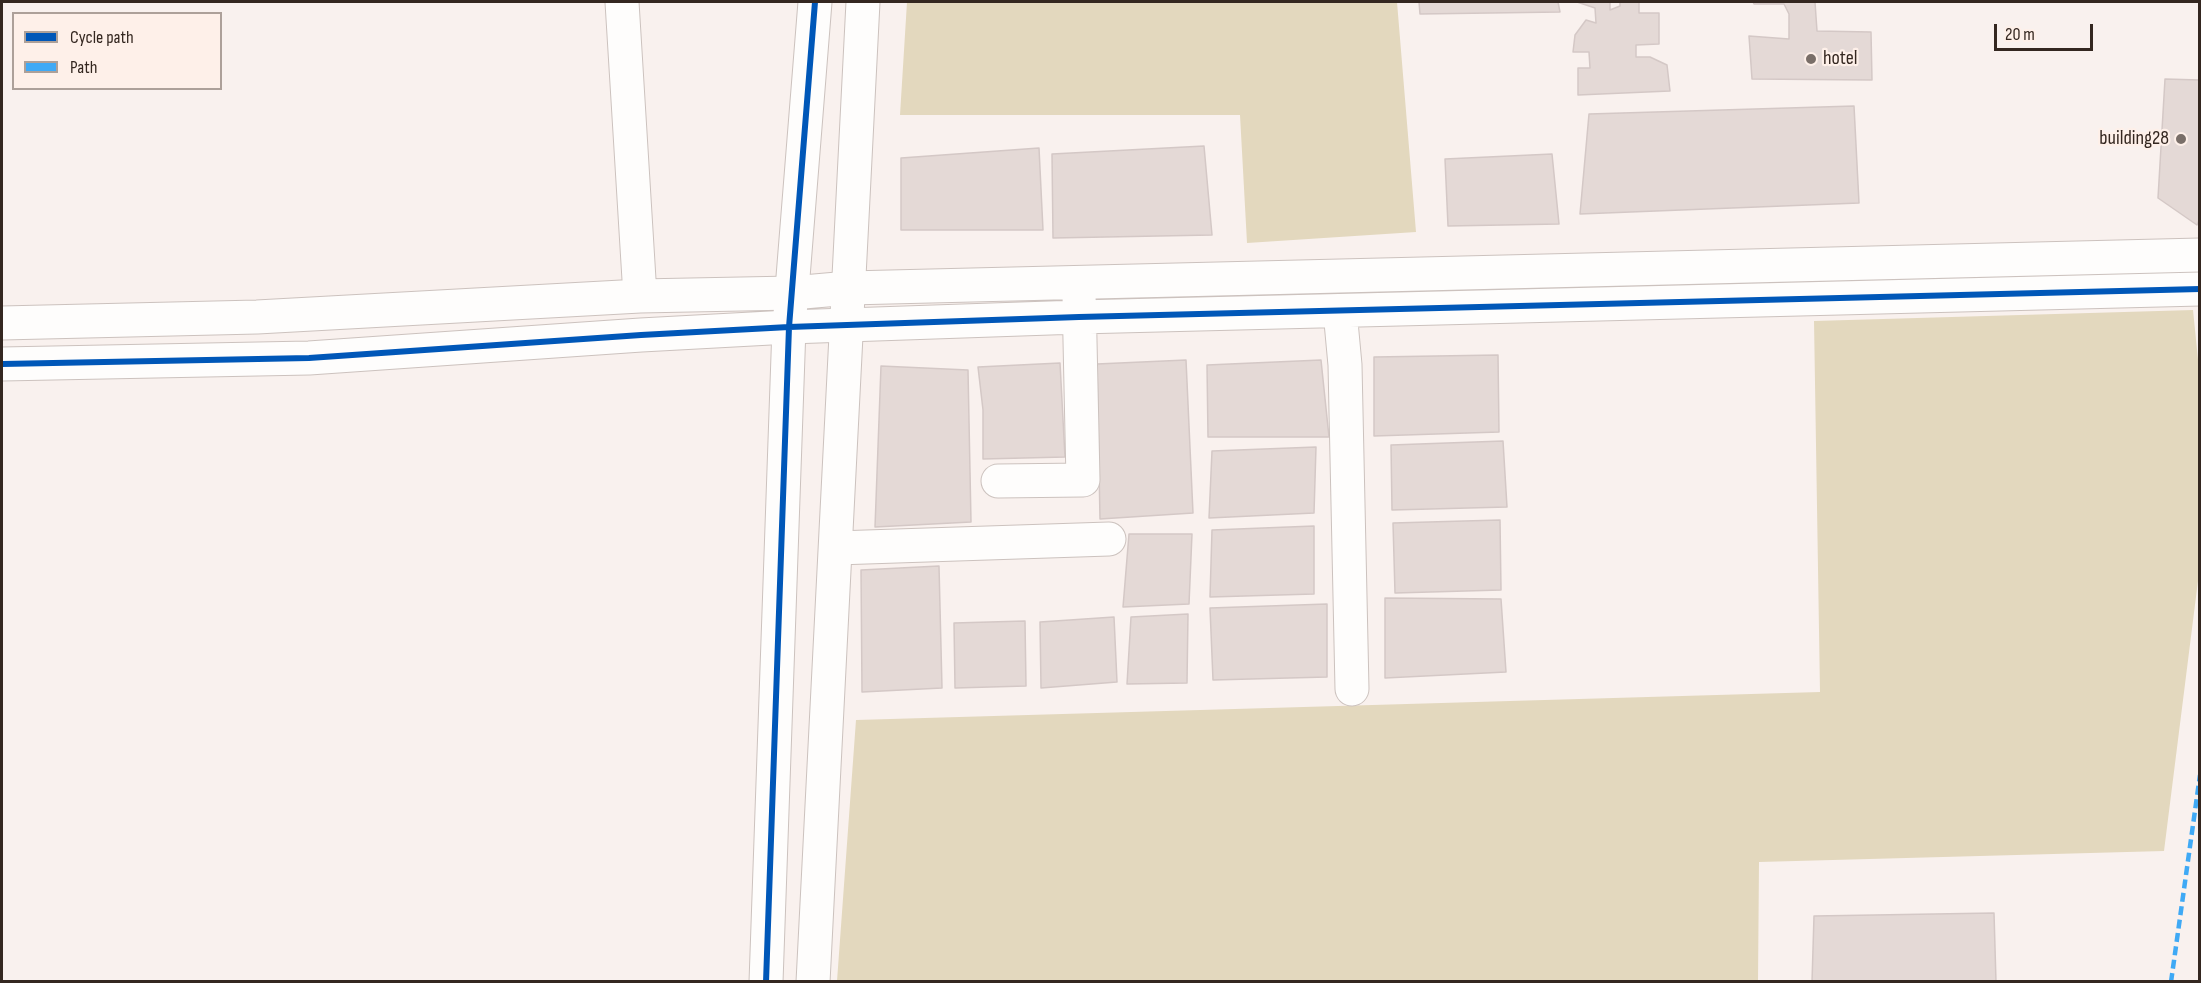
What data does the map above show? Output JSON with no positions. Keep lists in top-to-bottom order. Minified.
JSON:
{"places":["hotel","building28"],"legend":["Cycle path","Path"],"scale_bar":"20 m"}
